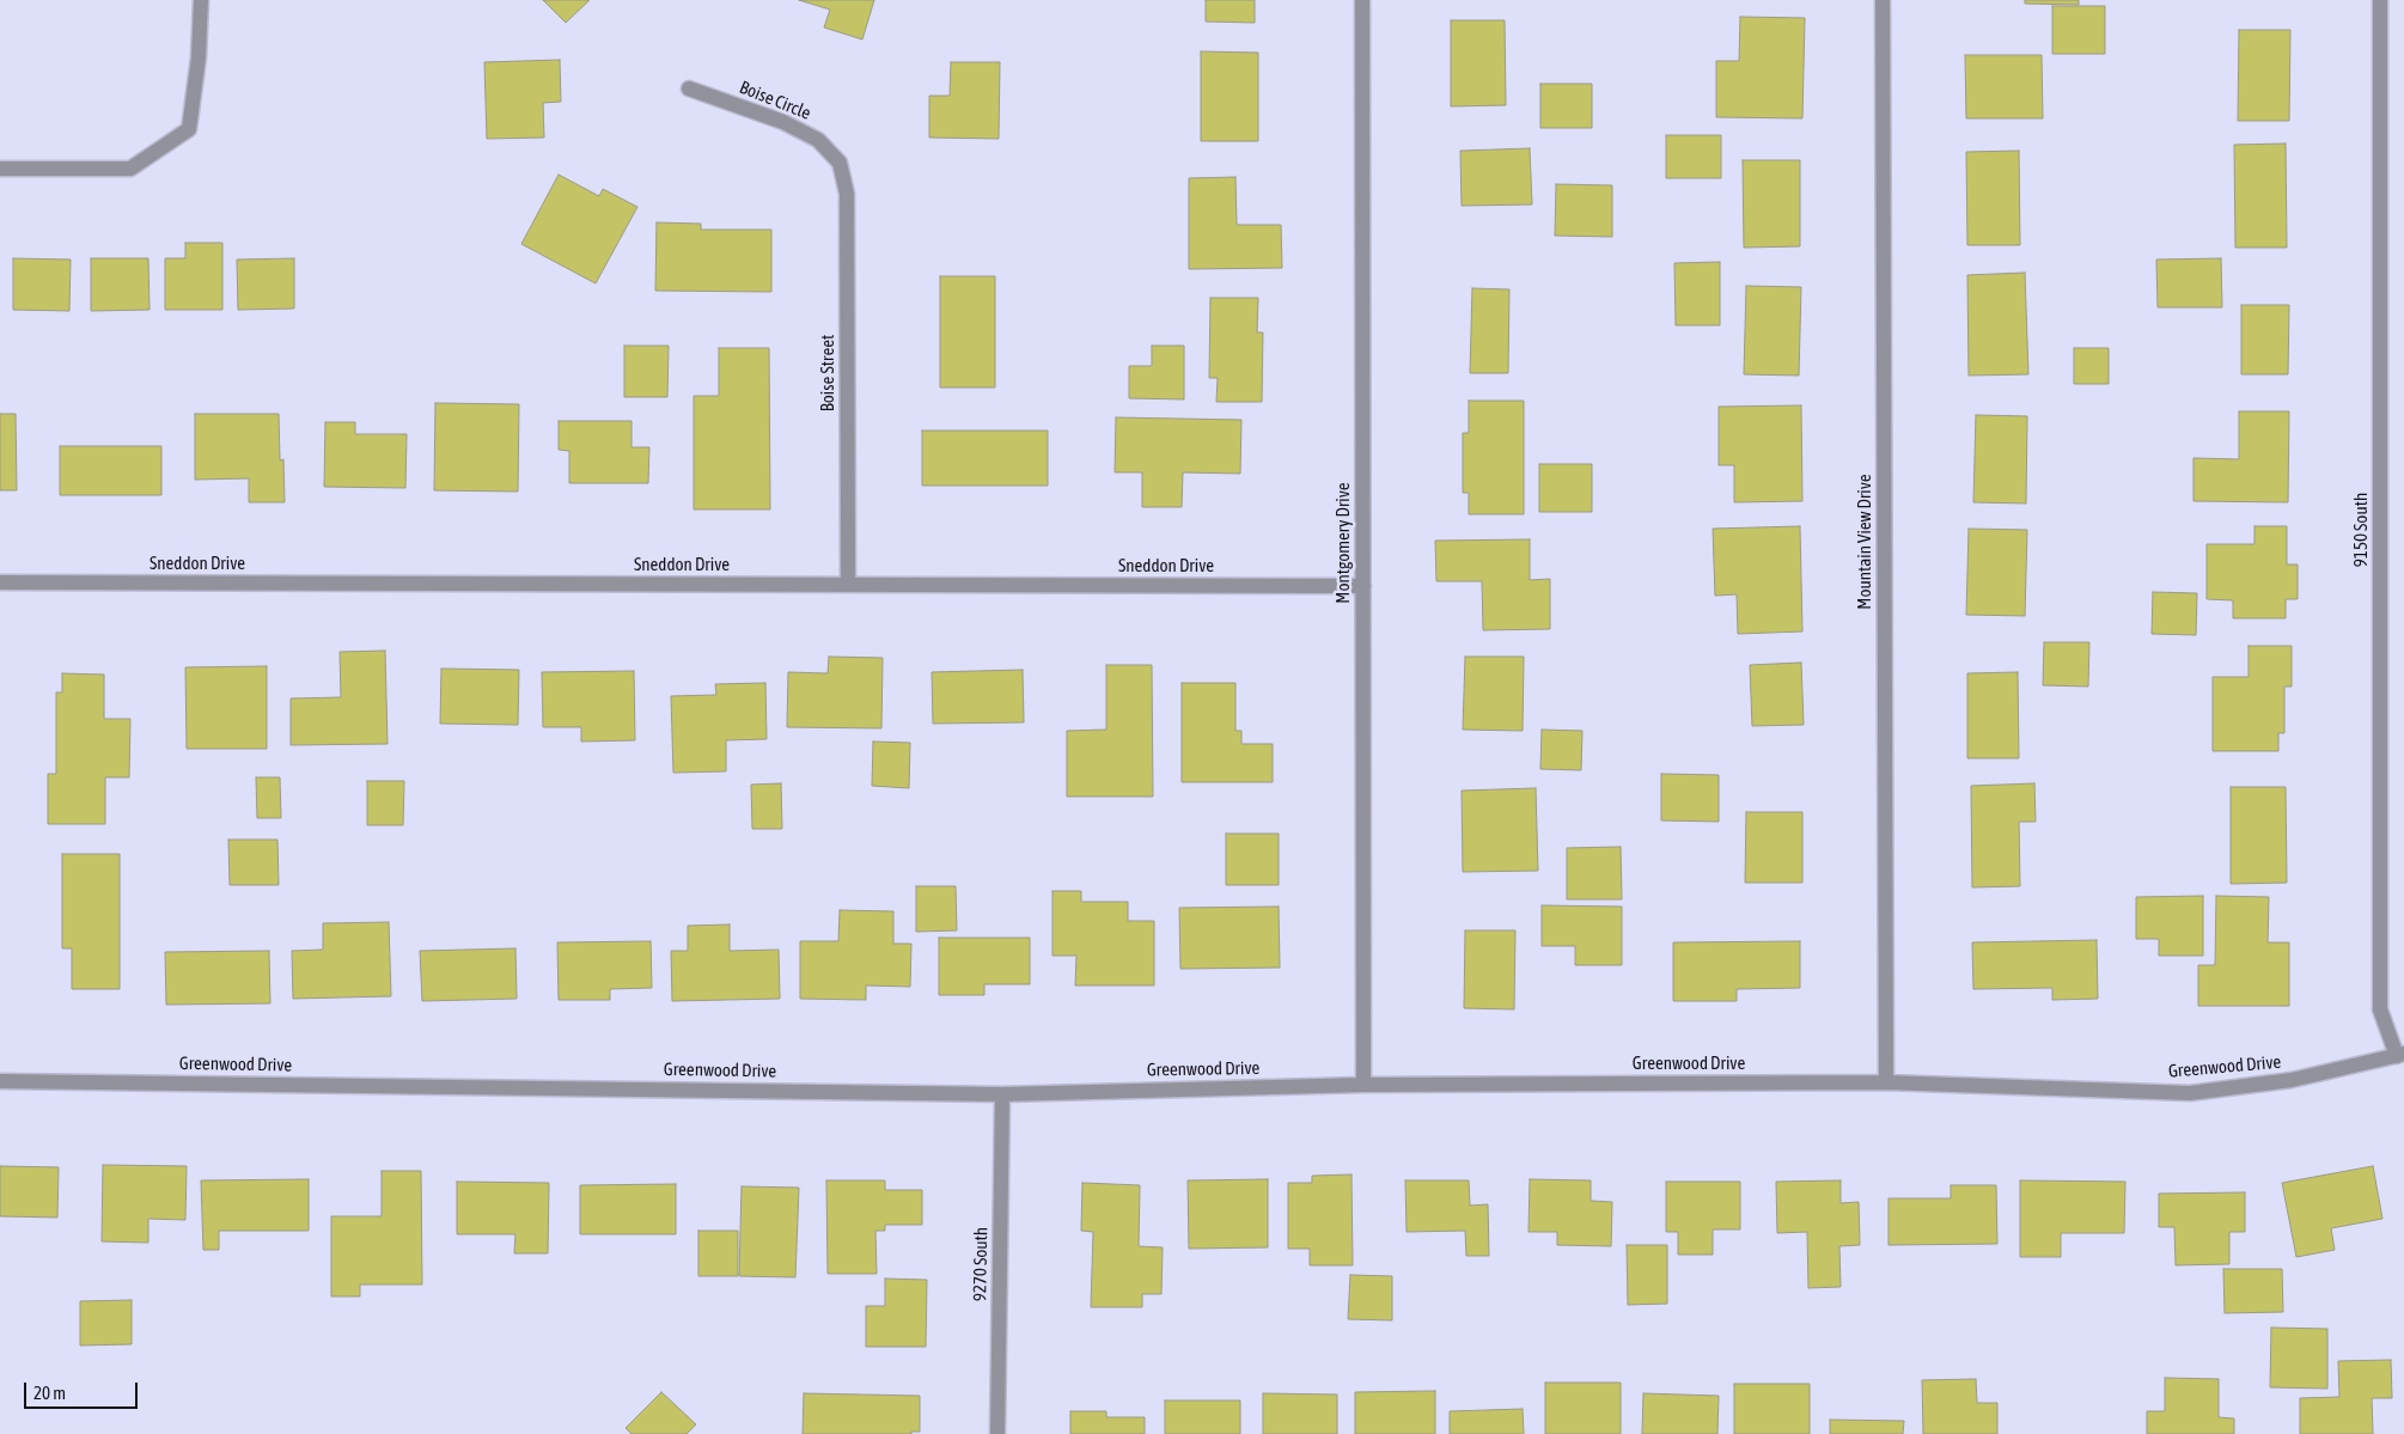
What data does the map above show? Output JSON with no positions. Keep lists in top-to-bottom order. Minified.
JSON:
{"streets":{"street":["Boise Circle","Boise Street","9150 South","Mountain View Drive","Montgomery Drive","Sneddon Drive","Greenwood Drive","9270 South"]},"crossings":[["Boise Circle","Boise Street"],["Boise Street","Sneddon Drive"],["9150 South","Greenwood Drive"],["Mountain View Drive","Greenwood Drive"],["Montgomery Drive","Sneddon Drive"],["Montgomery Drive","Greenwood Drive"],["Greenwood Drive","9270 South"]],"scale_bar":"20 m"}
